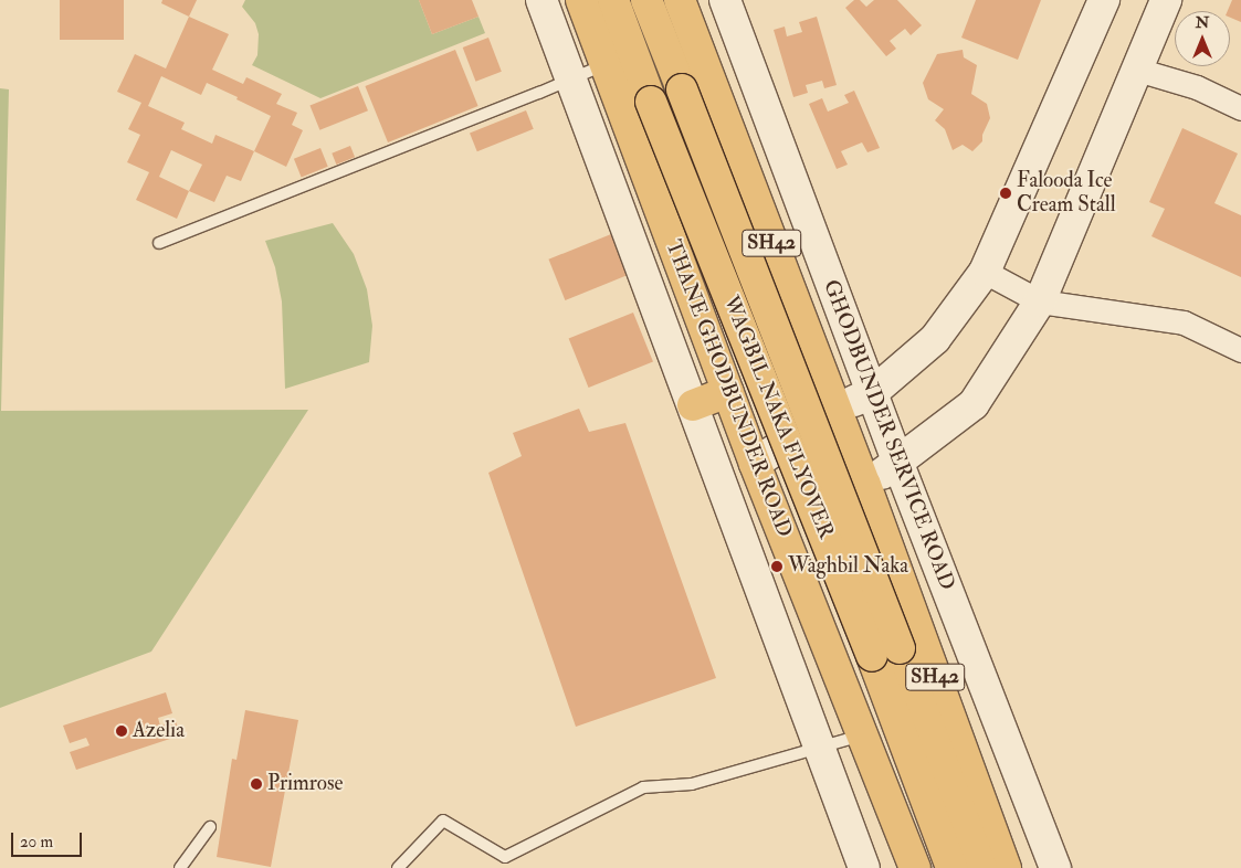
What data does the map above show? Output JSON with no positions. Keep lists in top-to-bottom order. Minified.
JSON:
{"streets":{"main road":["SH42","THANE GHODBUNDER ROAD","WAGBIL NAKA FLYOVER"],"street":["GHODBUNDER SERVICE ROAD"]},"places":["Falooda Ice Cream Stall","Waghbil Naka","Azelia","Primrose"],"scale_bar":"20 m","north":"top"}
